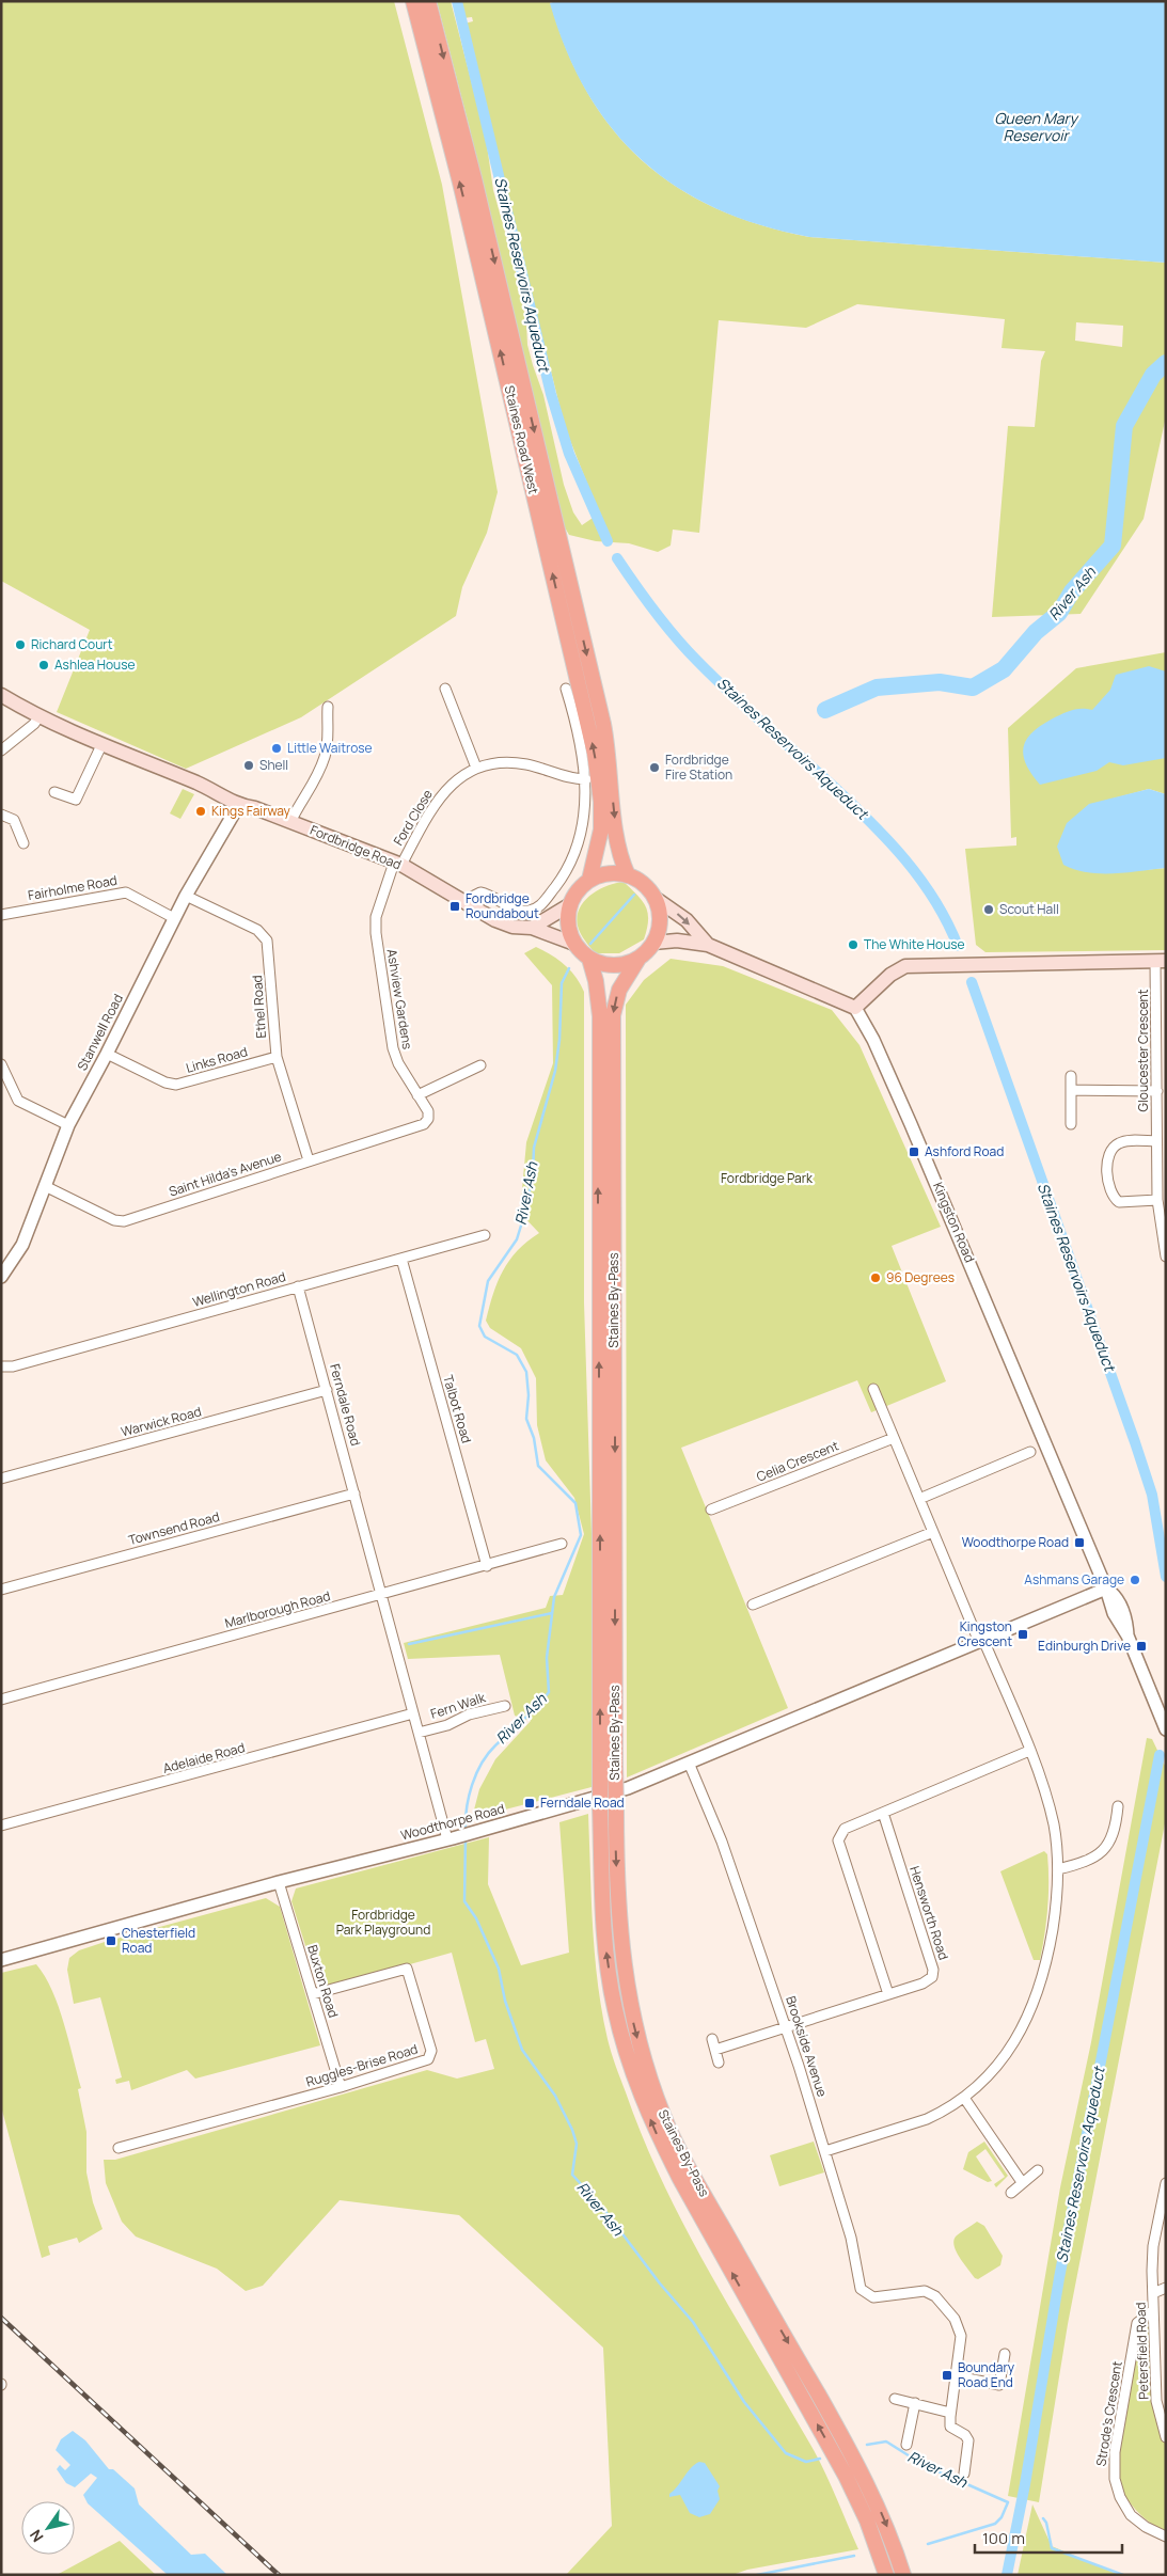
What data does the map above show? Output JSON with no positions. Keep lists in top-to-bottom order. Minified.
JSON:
{"streets":{"highway":["Staines Road West","Staines By-Pass"],"main road":["Fordbridge Road"],"street":["Ford Close","Fairholme Road","Ashview Gardens","Ethel Road","Stanwell Road","Gloucester Crescent","Links Road","Saint Hilda's Avenue","Kingston Road","Wellington Road","Ferndale Road","Talbot Road","Warwick Road","Celia Crescent","Townsend Road","Marlborough Road","Fern Walk","Adelaide Road","Woodthorpe Road","Hensworth Road","Buxton Road","Brookside Avenue","Ruggles-Brise Road","Petersfield Road","Strode's Crescent"]},"crossings":[["Staines Road West","Fordbridge Road"],["Staines Road West","Staines By-Pass"],["Ford Close","Fordbridge Road"],["Ford Close","Ashview Gardens"],["Fordbridge Road","Ashview Gardens"],["Fordbridge Road","Stanwell Road"],["Fordbridge Road","Staines By-Pass"],["Fairholme Road","Stanwell Road"],["Ashview Gardens","Saint Hilda's Avenue"],["Ethel Road","Stanwell Road"],["Ethel Road","Links Road"],["Ethel Road","Saint Hilda's Avenue"],["Stanwell Road","Links Road"],["Stanwell Road","Saint Hilda's Avenue"],["Kingston Road","Woodthorpe Road"],["Wellington Road","Ferndale Road"],["Wellington Road","Talbot Road"],["Ferndale Road","Warwick Road"],["Ferndale Road","Townsend Road"],["Ferndale Road","Marlborough Road"],["Ferndale Road","Fern Walk"],["Ferndale Road","Adelaide Road"],["Ferndale Road","Woodthorpe Road"],["Talbot Road","Marlborough Road"],["Woodthorpe Road","Buxton Road"],["Woodthorpe Road","Brookside Avenue"],["Hensworth Road","Brookside Avenue"],["Buxton Road","Ruggles-Brise Road"],["Petersfield Road","Strode's Crescent"]],"water":["Queen Mary Reservoir","Staines Reservoirs Aqueduct","River Ash"],"parks":["Fordbridge Park","Fordbridge Park Playground"],"places":{"other":["Richard Court","Ashlea House","Little Waitrose","Shell","Fordbridge Fire Station","Kings Fairway","Scout Hall","The White House","96 Degrees","Ashmans Garage"],"transit":["Fordbridge Roundabout","Ashford Road","Woodthorpe Road","Kingston Crescent","Edinburgh Drive","Ferndale Road","Chesterfield Road","Boundary Road End"]},"scale_bar":"100 m","north":"bottom left"}
